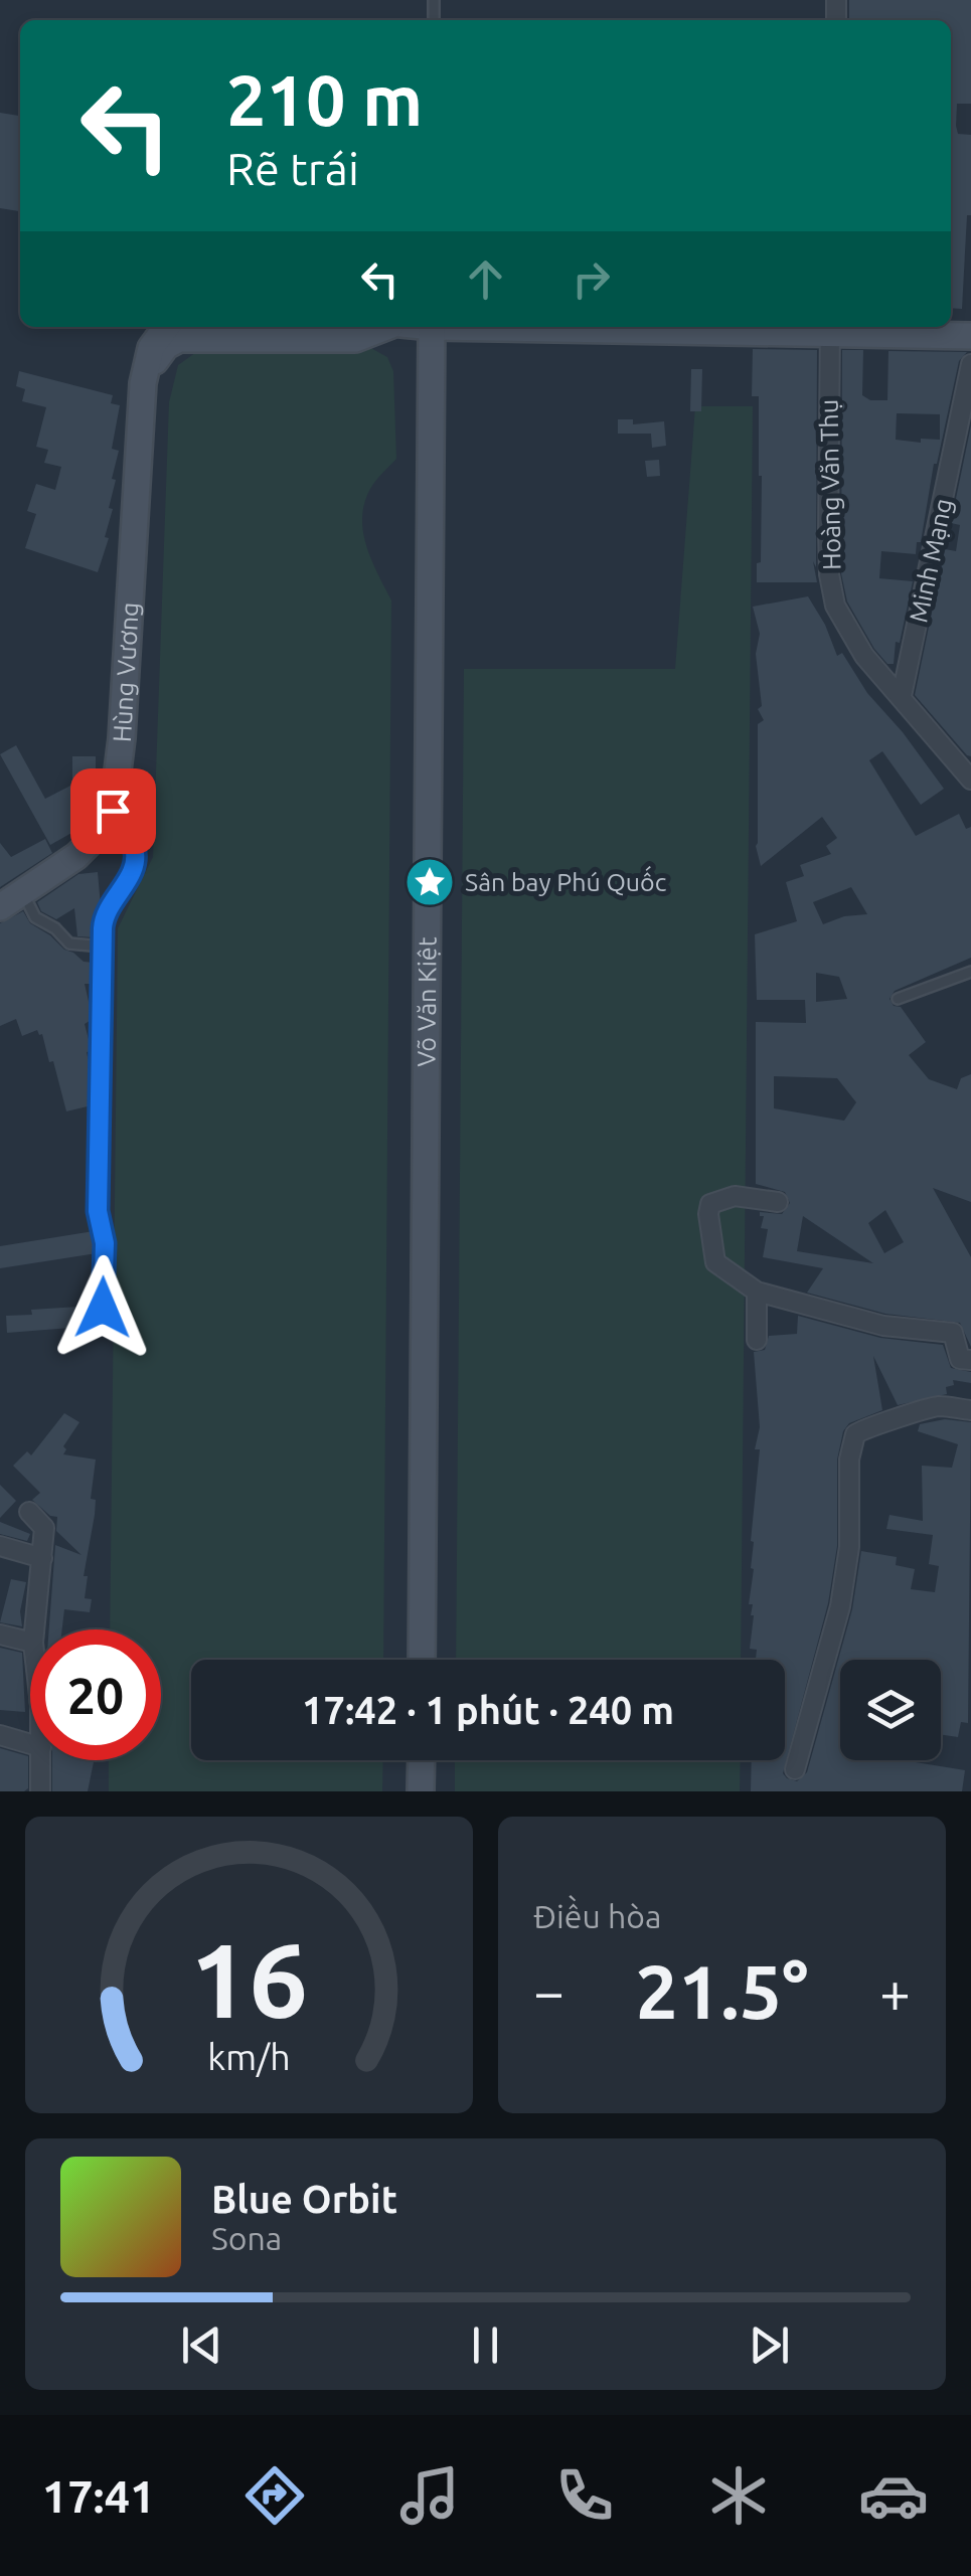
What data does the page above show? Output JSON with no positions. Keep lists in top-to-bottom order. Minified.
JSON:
{"streets":{"main road":["Hùng Vương","Võ Văn Kiệt"],"street":["Hoàng Văn Thụ","Minh Mạng"]},"crossings":[["Hoàng Văn Thụ","Minh Mạng"]],"places":{"place":["Sân bay Phú Quốc"]},"page":{"turn":["210 m","Rẽ trái"],"limit":"20","trip":"17:42 · 1 phút · 240 m","tile":"Điều hòa","heat":["−","21.5°","+"],"song":["Blue Orbit","Sona"],"tabs":"17:41","gauge":["16","km/h"]}}
